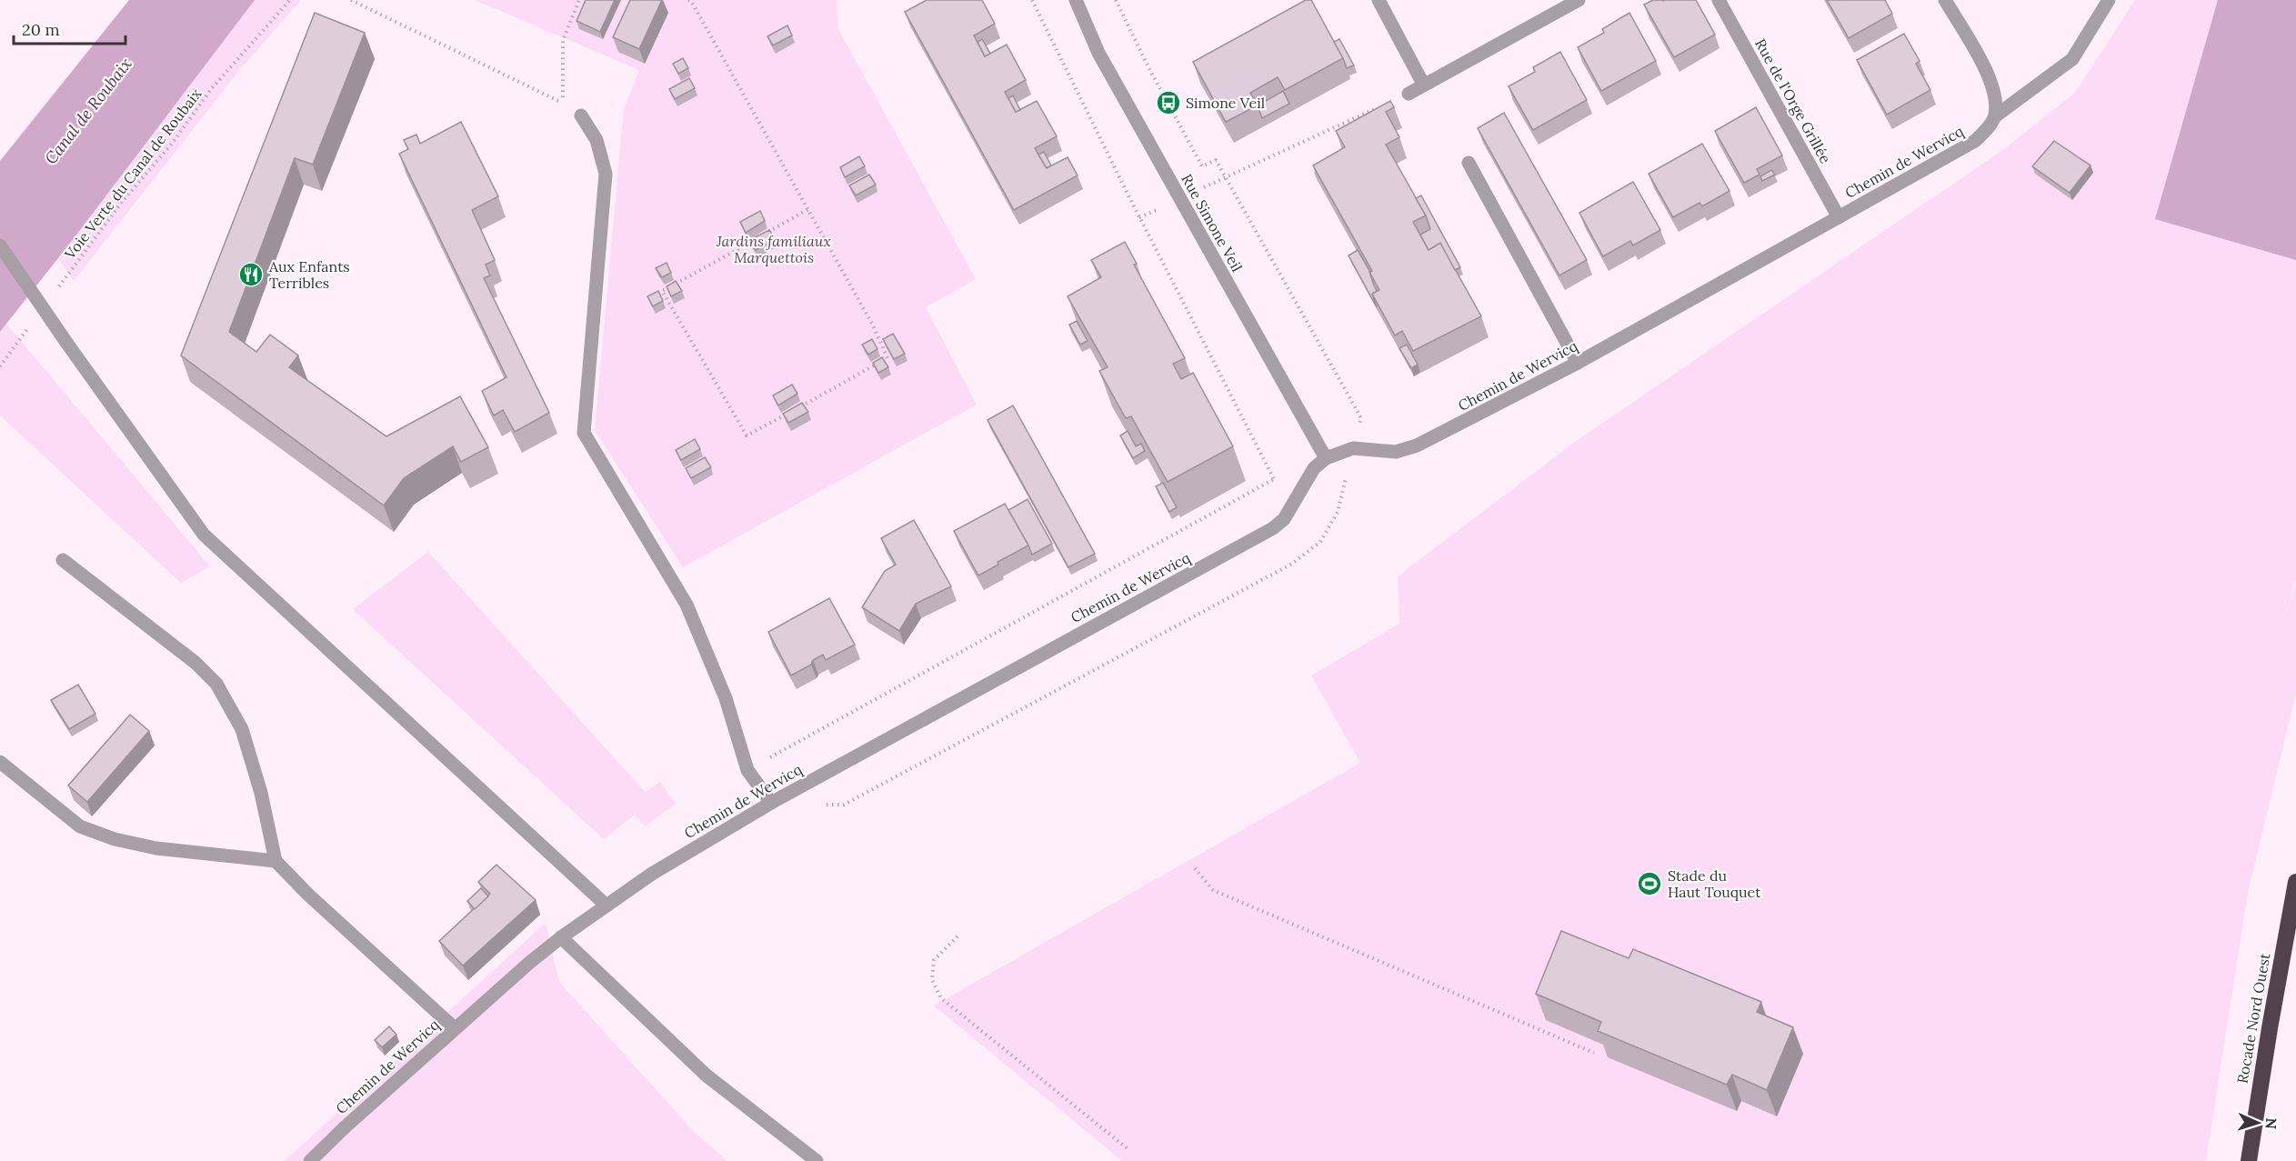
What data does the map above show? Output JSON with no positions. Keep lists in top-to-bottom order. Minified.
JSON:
{"streets":{"highway":["Rocade Nord Ouest"],"street":["Rue de l'Orge Grillée","Chemin de Wervicq","Rue Simone Veil"],"path":["Voie Verte du Canal de Roubaix"]},"crossings":[["Rue de l'Orge Grillée","Chemin de Wervicq"],["Chemin de Wervicq","Rue Simone Veil"]],"water":["Canal de Roubaix"],"parks":["Jardins familiaux Marquettois"],"places":{"bus stop":["Simone Veil"],"restaurant":["Aux Enfants Terribles"],"sports":["Stade du Haut Touquet"]},"scale_bar":"20 m","north":"right"}
